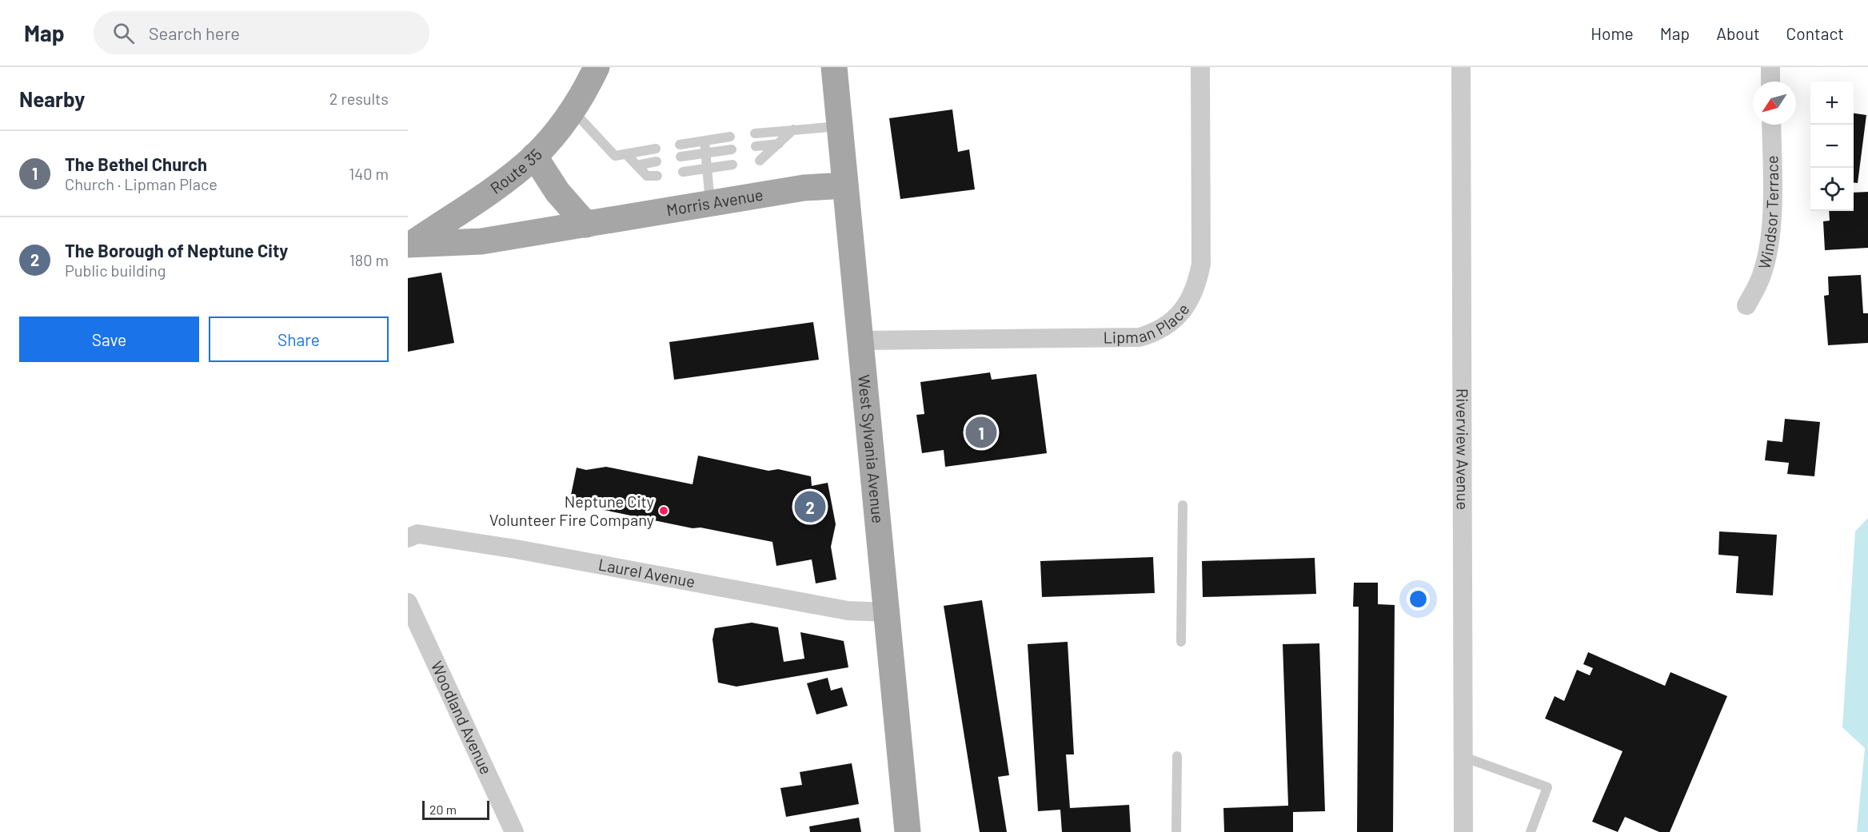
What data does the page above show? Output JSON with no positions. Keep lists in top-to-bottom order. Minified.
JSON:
{"streets":{"main road":["Route 35","Morris Avenue","West Sylvania Avenue"],"street":["Windsor Terrace","Lipman Place","Riverview Avenue","Laurel Avenue","Woodland Avenue"]},"crossings":[["Route 35","Morris Avenue"],["Morris Avenue","West Sylvania Avenue"],["Lipman Place","West Sylvania Avenue"],["West Sylvania Avenue","Laurel Avenue"]],"places":["Neptune City Volunteer Fire Company"],"scale_bar":"20 m","north":"bottom left","page":{"header":"Map","search":"Search here","nav":["Home","Map","About","Contact"],"heading":["Nearby","2 results"],"map_buttons":["+","−"],"list":[{"mark":"1","name":"The Bethel Church","note":"Church · Lipman Place","value":"140 m"},{"mark":"2","name":"The Borough of Neptune City","note":"Public building","value":"180 m"}],"buttons":["Save","Share"],"pins":["1","2"],"scale":"20 m"}}
